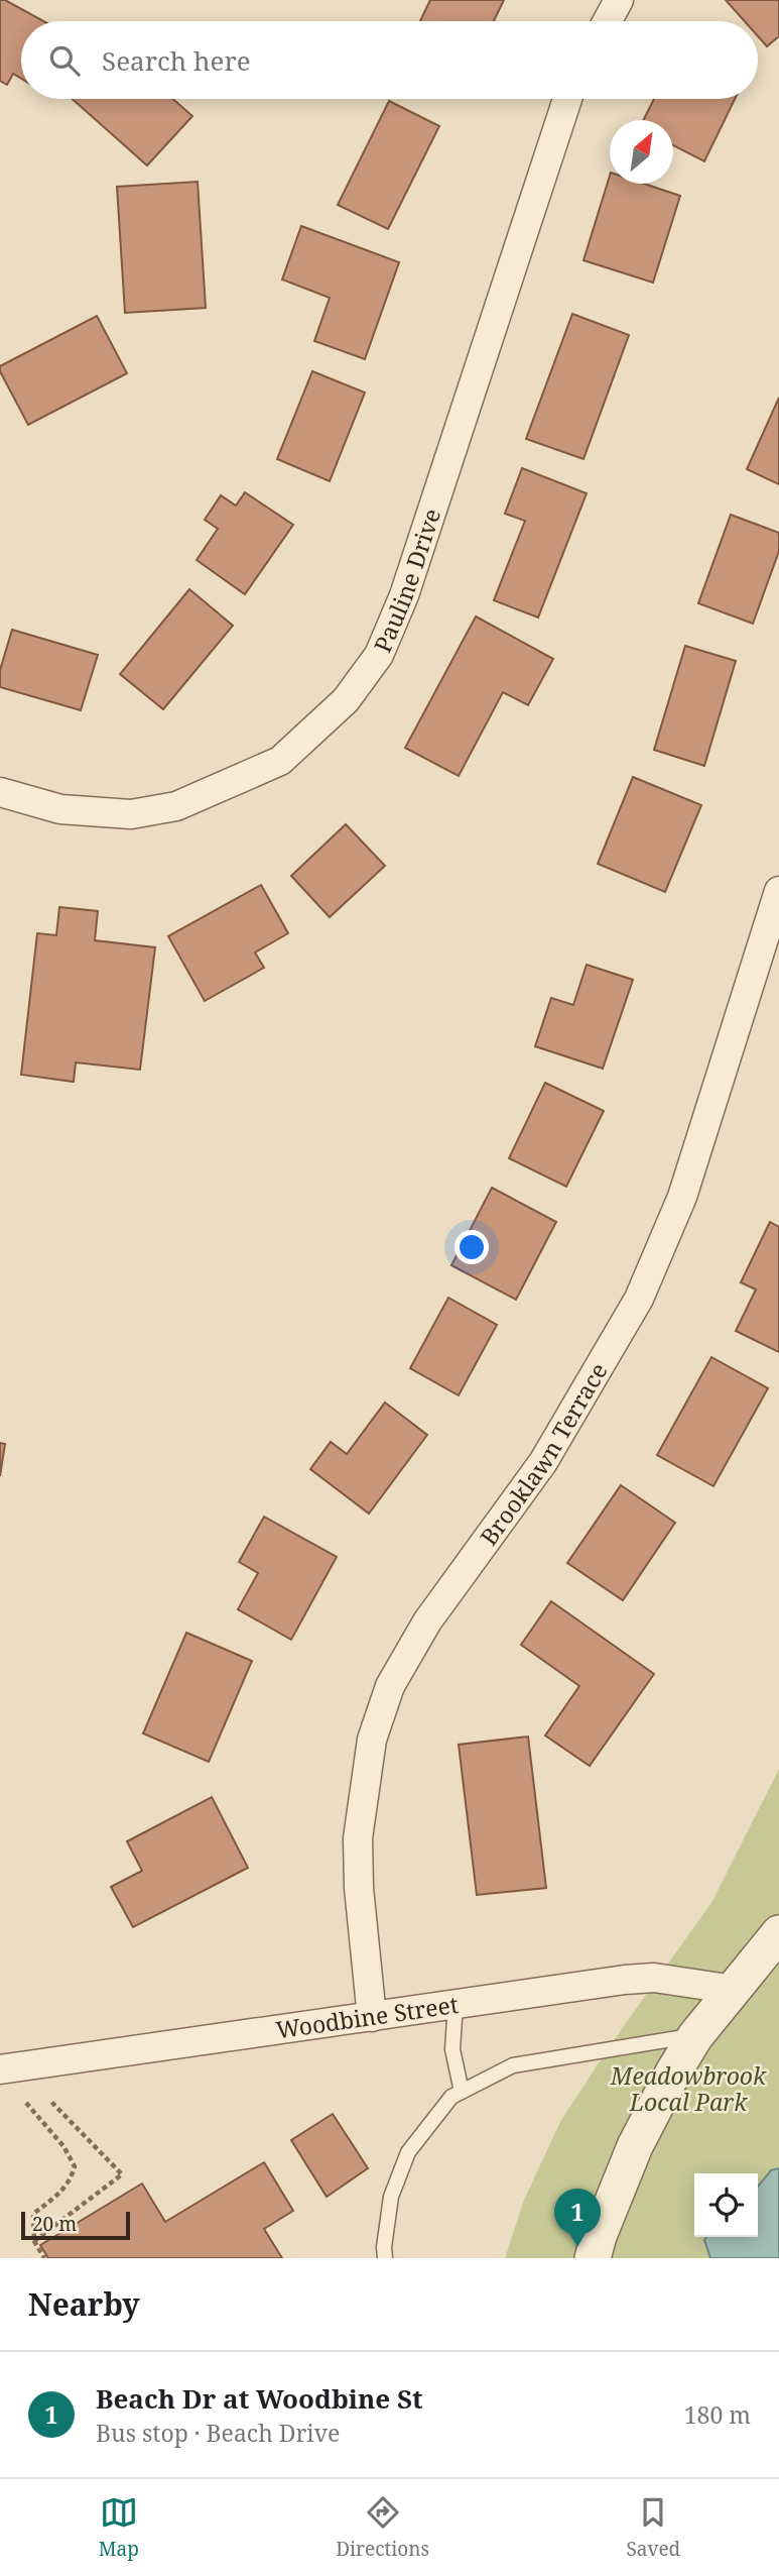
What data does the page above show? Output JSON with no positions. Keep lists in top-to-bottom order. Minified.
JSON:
{"streets":{"street":["Pauline Drive","Brooklawn Terrace","Woodbine Street"]},"crossings":[["Brooklawn Terrace","Woodbine Street"]],"parks":["Meadowbrook Local Park"],"scale_bar":"20 m","north":"top right","page":{"search":"Search here","pins":"1","scale":"20 m","heading":"Nearby","list":[{"mark":"1","name":"Beach Dr at Woodbine St","note":"Bus stop · Beach Drive","value":"180 m"}],"nav":["Map","Directions","Saved"]}}
